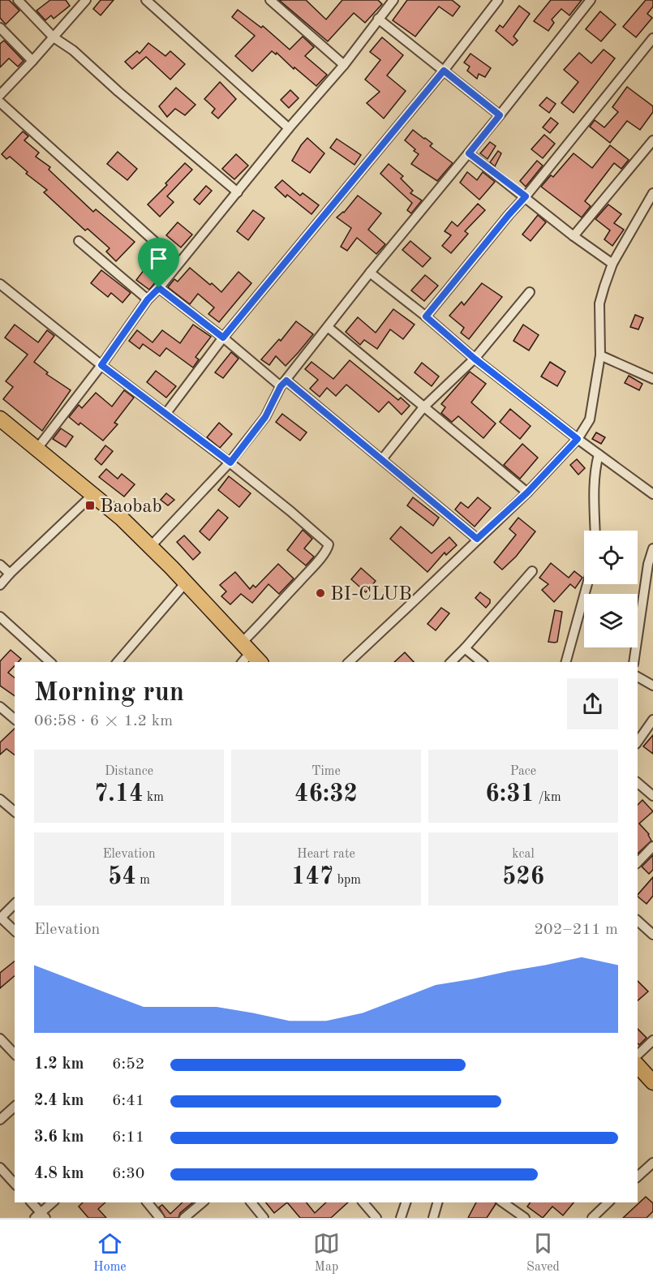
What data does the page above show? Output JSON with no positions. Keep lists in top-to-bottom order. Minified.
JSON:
{"places":{"transit":["Baobab"],"other":["BI-CLUB"]},"page":{"heading":["Morning run","06:58 · 6 × 1.2 km"],"stats":[["Distance","7.14 km"],["Time","46:32"],["Pace","6:31 /km"],["Elevation","54 m"],["Heart rate","147 bpm"],["kcal","526"]],"chart":["Elevation","202–211 m"],"list":[{"name":"1.2 km","note":"6:52"},{"name":"2.4 km","note":"6:41"},{"name":"3.6 km","note":"6:11"},{"name":"4.8 km","note":"6:30"}],"tabs":["Home","Map","Saved"]}}
